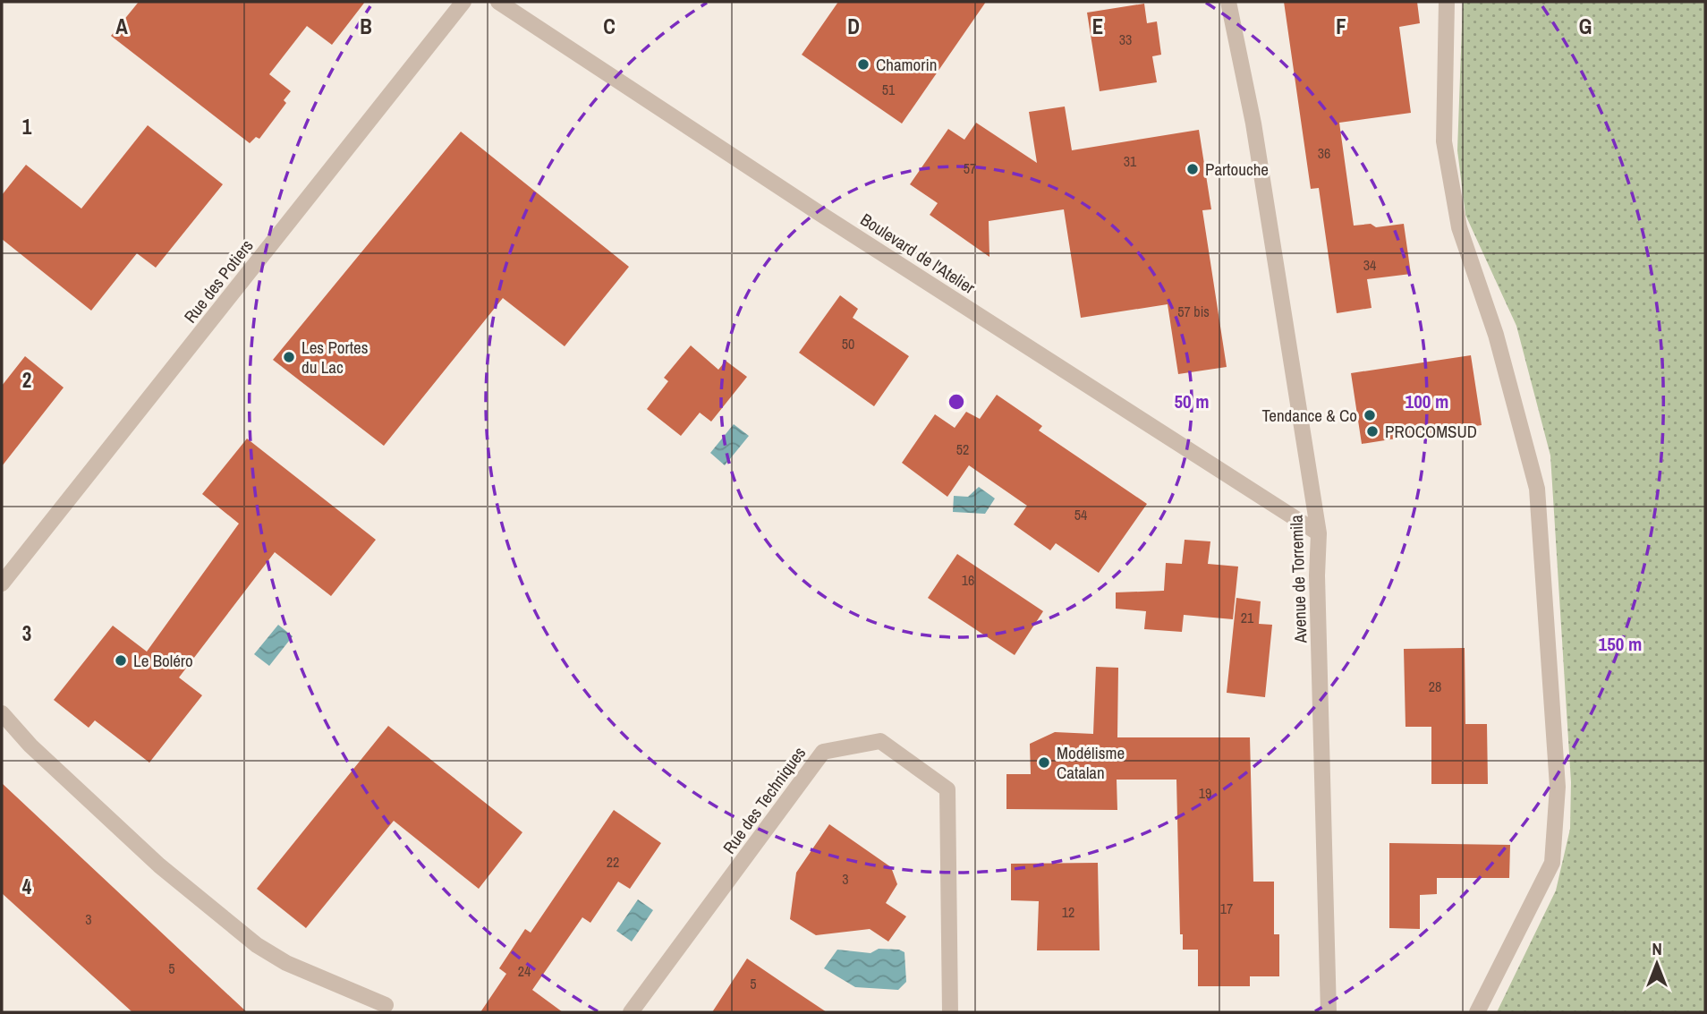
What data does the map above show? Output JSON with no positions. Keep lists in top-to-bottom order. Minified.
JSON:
{"streets":{"street":["Boulevard de l'Atelier","Rue des Potiers","Avenue de Torremila","Rue des Techniques"]},"crossings":[["Boulevard de l'Atelier","Avenue de Torremila"]],"places":["Chamorin","Partouche","Les Portes du Lac","Tendance & Co","PROCOMSUD","Le Boléro","Modélisme Catalan"],"house_numbers":["33","51","36","31","57","34","57 bis","50","52","54","16","21","28","19","22","3","17","12","3","5","24","5"],"north":"top","grid":{"columns":["A","B","C","D","E","F","G"],"rows":["1","2","3","4"]},"rings":["50 m","100 m","150 m"]}
